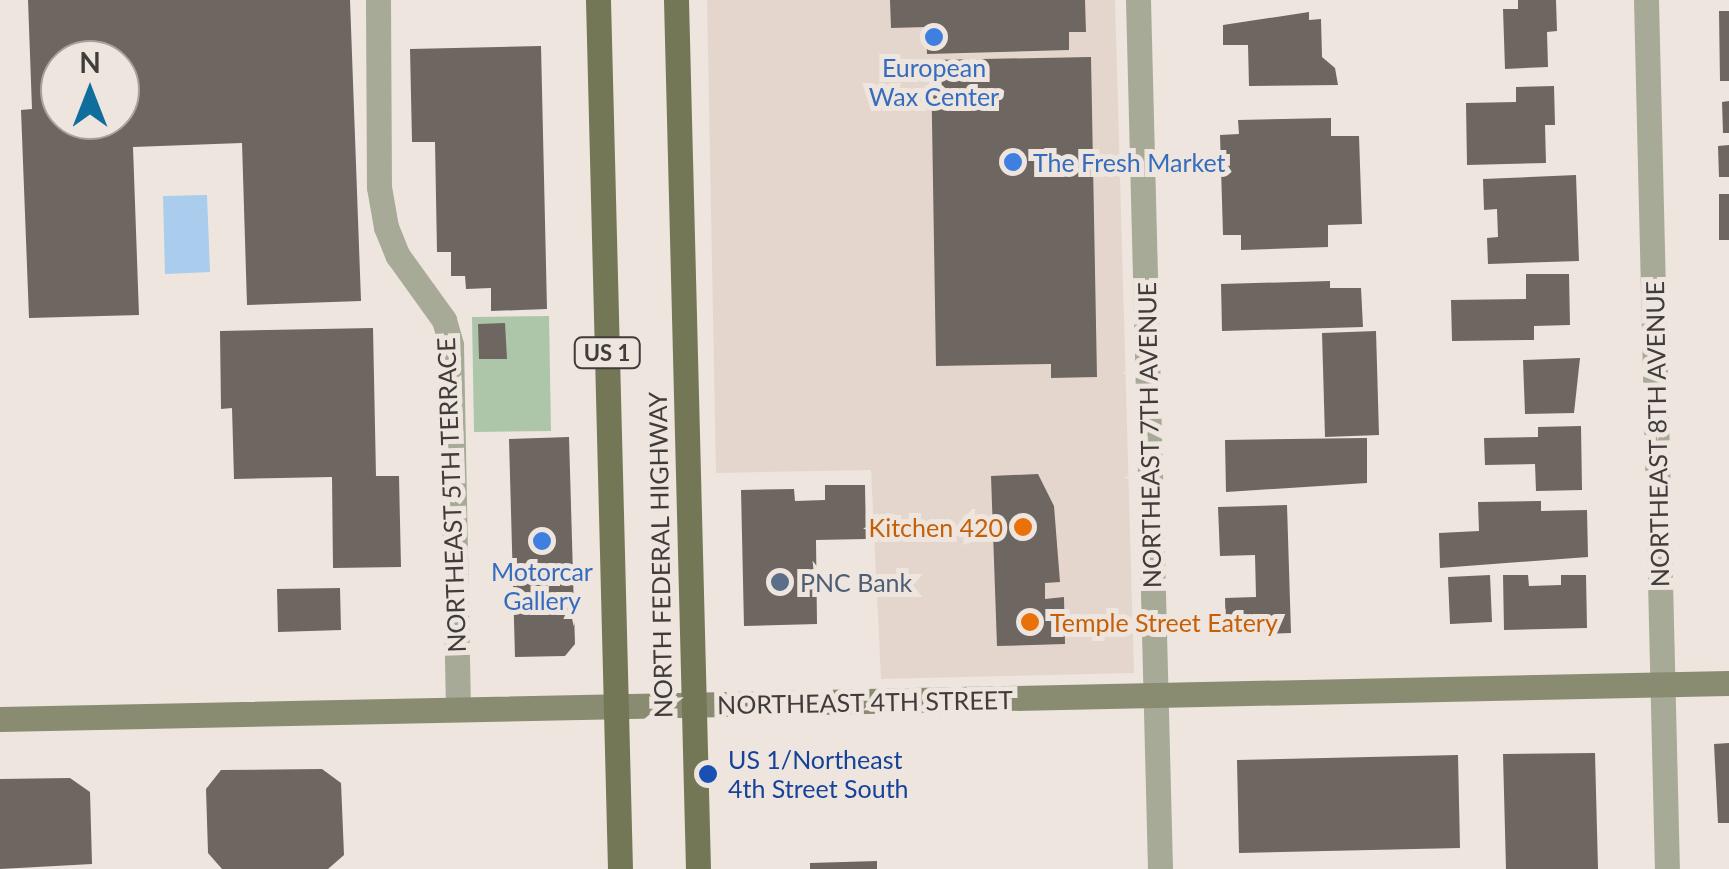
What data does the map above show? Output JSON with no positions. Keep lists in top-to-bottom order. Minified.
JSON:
{"streets":{"main road":["US 1","NORTH FEDERAL HIGHWAY"],"street":["NORTHEAST 8TH AVENUE","NORTHEAST 7TH AVENUE","NORTHEAST 5TH TERRACE","NORTHEAST 4TH STREET"]},"crossings":[["NORTHEAST 8TH AVENUE","NORTHEAST 4TH STREET"],["NORTHEAST 7TH AVENUE","NORTHEAST 4TH STREET"],["NORTHEAST 5TH TERRACE","NORTHEAST 4TH STREET"],["NORTH FEDERAL HIGHWAY","NORTHEAST 4TH STREET"]],"places":["European Wax Center","The Fresh Market","Kitchen 420","Motorcar Gallery","PNC Bank","Temple Street Eatery","US 1/Northeast 4th Street South"],"north":"top"}
